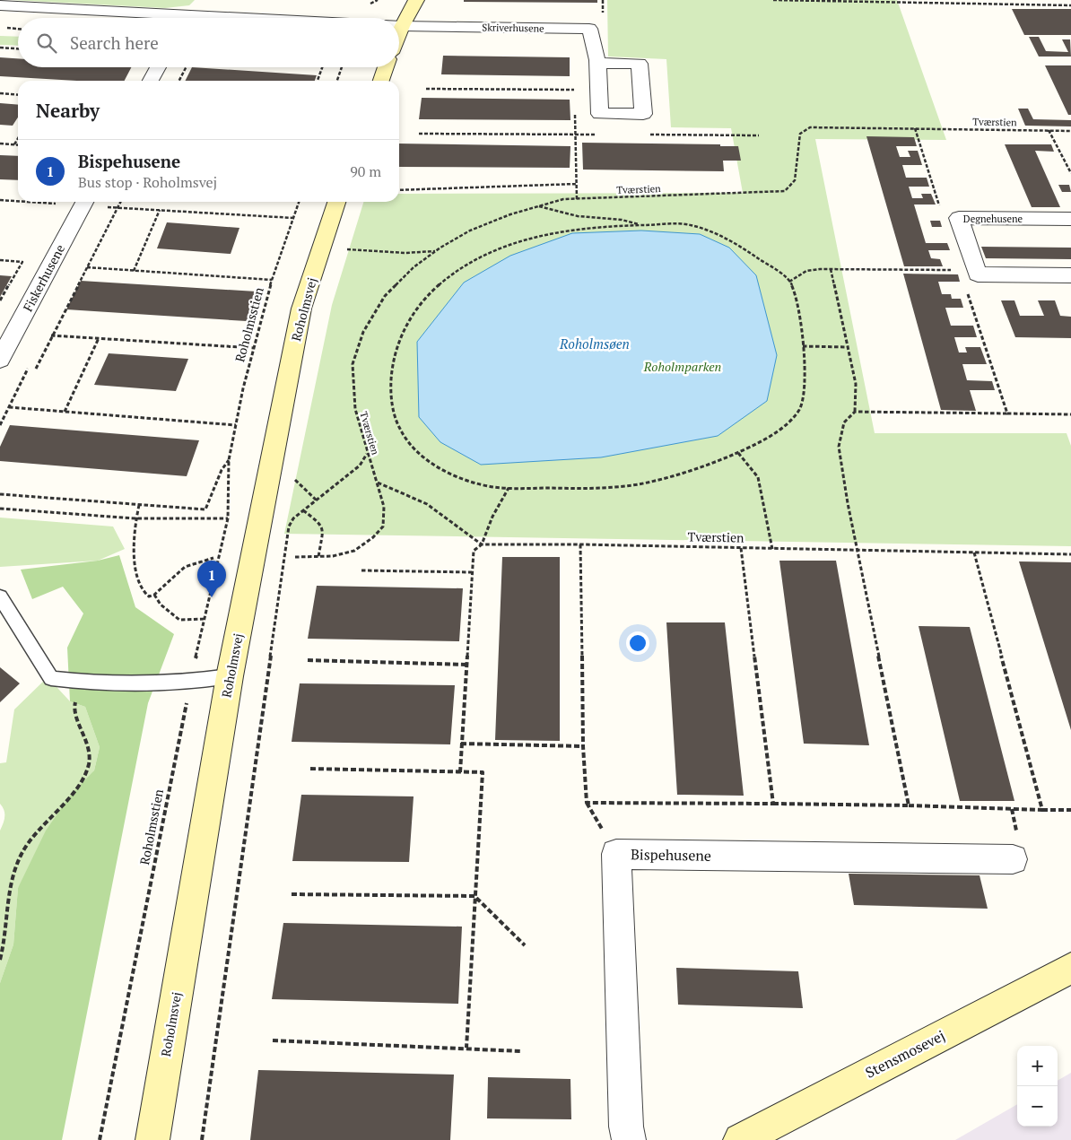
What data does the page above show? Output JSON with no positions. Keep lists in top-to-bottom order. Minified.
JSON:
{"streets":{"street":["Skriverhusene","Degnehusene","Fiskerhusene","Roholmsvej","Bispehusene","Stensmosevej"],"path":["Tværstien","Roholmsstien"]},"water":["Roholmsøen"],"parks":["Roholmparken"],"page":{"search":"Search here","heading":"Nearby","list":[{"mark":"1","name":"Bispehusene","note":"Bus stop · Roholmsvej","value":"90 m"}],"pins":"1","map_buttons":["+","−"]}}
